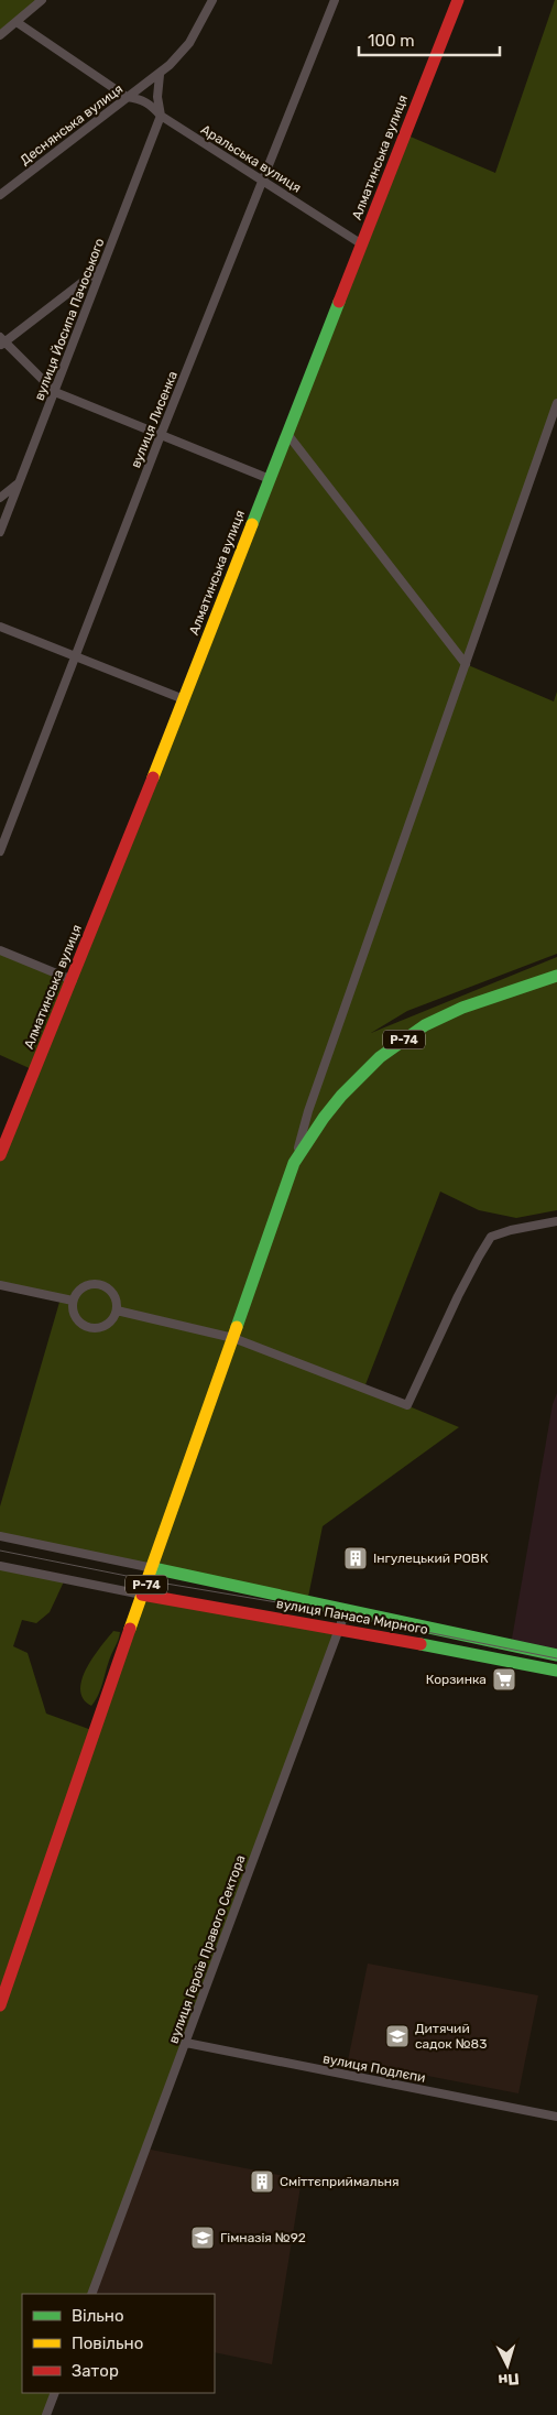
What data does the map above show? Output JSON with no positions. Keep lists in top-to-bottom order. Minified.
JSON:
{"streets":{"main road":["Алматинська вулиця","Р-74","вулиця Панаса Мирного"],"street":["Деснянська вулиця","Аральська вулиця","вулиця Йосипа Пачоського","вулиця Лисенка","вулиця Героїв Правого Сектора","вулиця Подлєпи"]},"crossings":[["Деснянська вулиця","Аральська вулиця"],["Алматинська вулиця","Аральська вулиця"],["Аральська вулиця","вулиця Йосипа Пачоського"],["Аральська вулиця","вулиця Лисенка"],["Р-74","вулиця Панаса Мирного"],["вулиця Панаса Мирного","вулиця Героїв Правого Сектора"],["вулиця Героїв Правого Сектора","вулиця Подлєпи"]],"places":{"building":["Інгулецький РОВК","Сміттєприймальня"],"supermarket":["Корзинка"],"school or university":["Дитячий садок №83","Гімназія №92"]},"legend":["Вільно","Повільно","Затор"],"scale_bar":"100 m","north":"bottom"}
